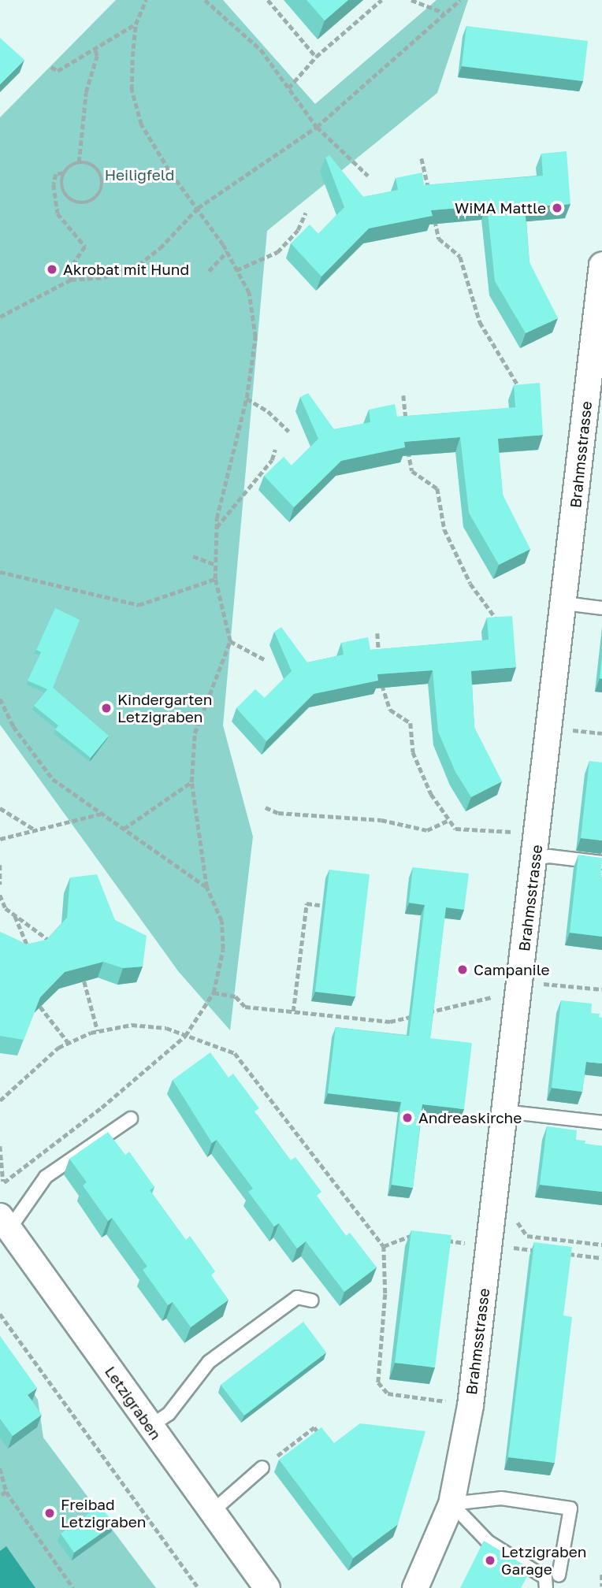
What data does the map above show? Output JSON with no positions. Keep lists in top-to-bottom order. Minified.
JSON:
{"streets":{"street":["Brahmsstrasse","Letzigraben"]},"parks":["Heiligfeld"],"places":["WiMA Mattle","Akrobat mit Hund","Kindergarten Letzigraben","Campanile","Andreaskirche","Freibad Letzigraben","Letzigraben Garage"]}
